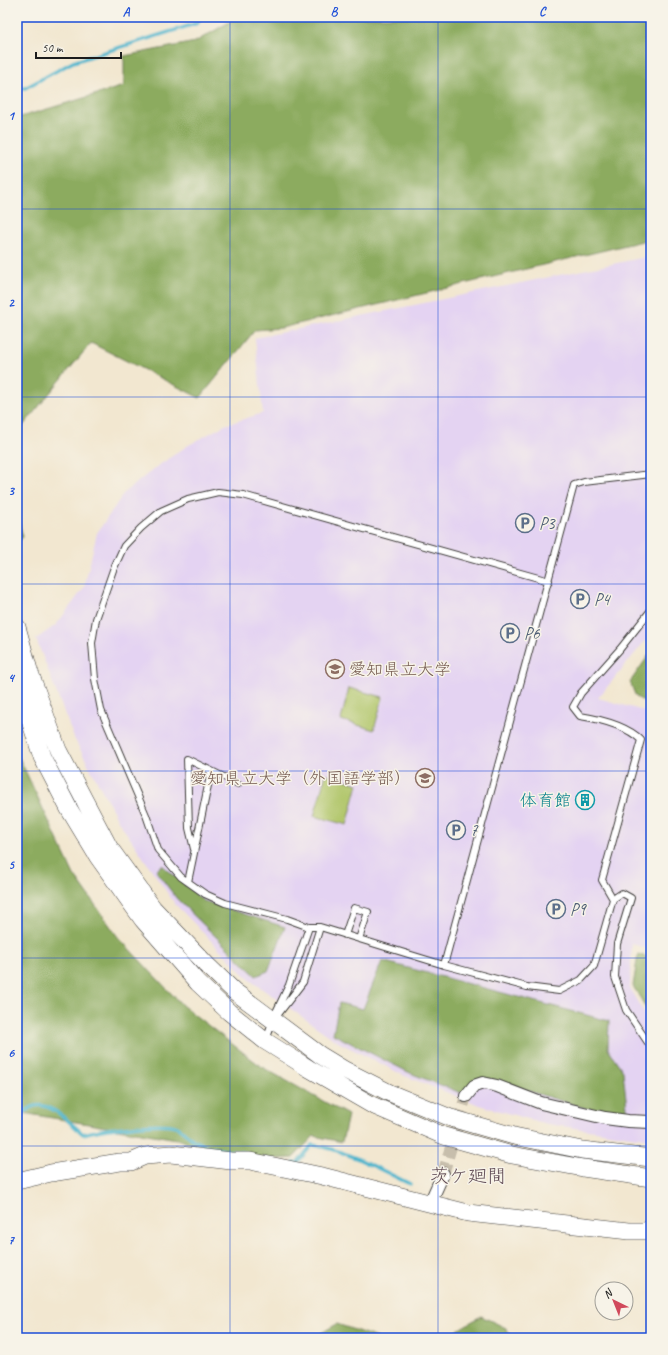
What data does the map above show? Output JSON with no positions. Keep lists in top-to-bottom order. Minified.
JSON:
{"districts":["茨ケ廻間"],"places":{"parking":["P3","P4","P6","7","P9"],"school or university":["愛知県立大学","愛知県立大学（外国語学部）"],"building":["体育館"]},"scale_bar":"50 m","north":"top left","grid":{"columns":["A","B","C"],"rows":["1","2","3","4","5","6","7"]}}
